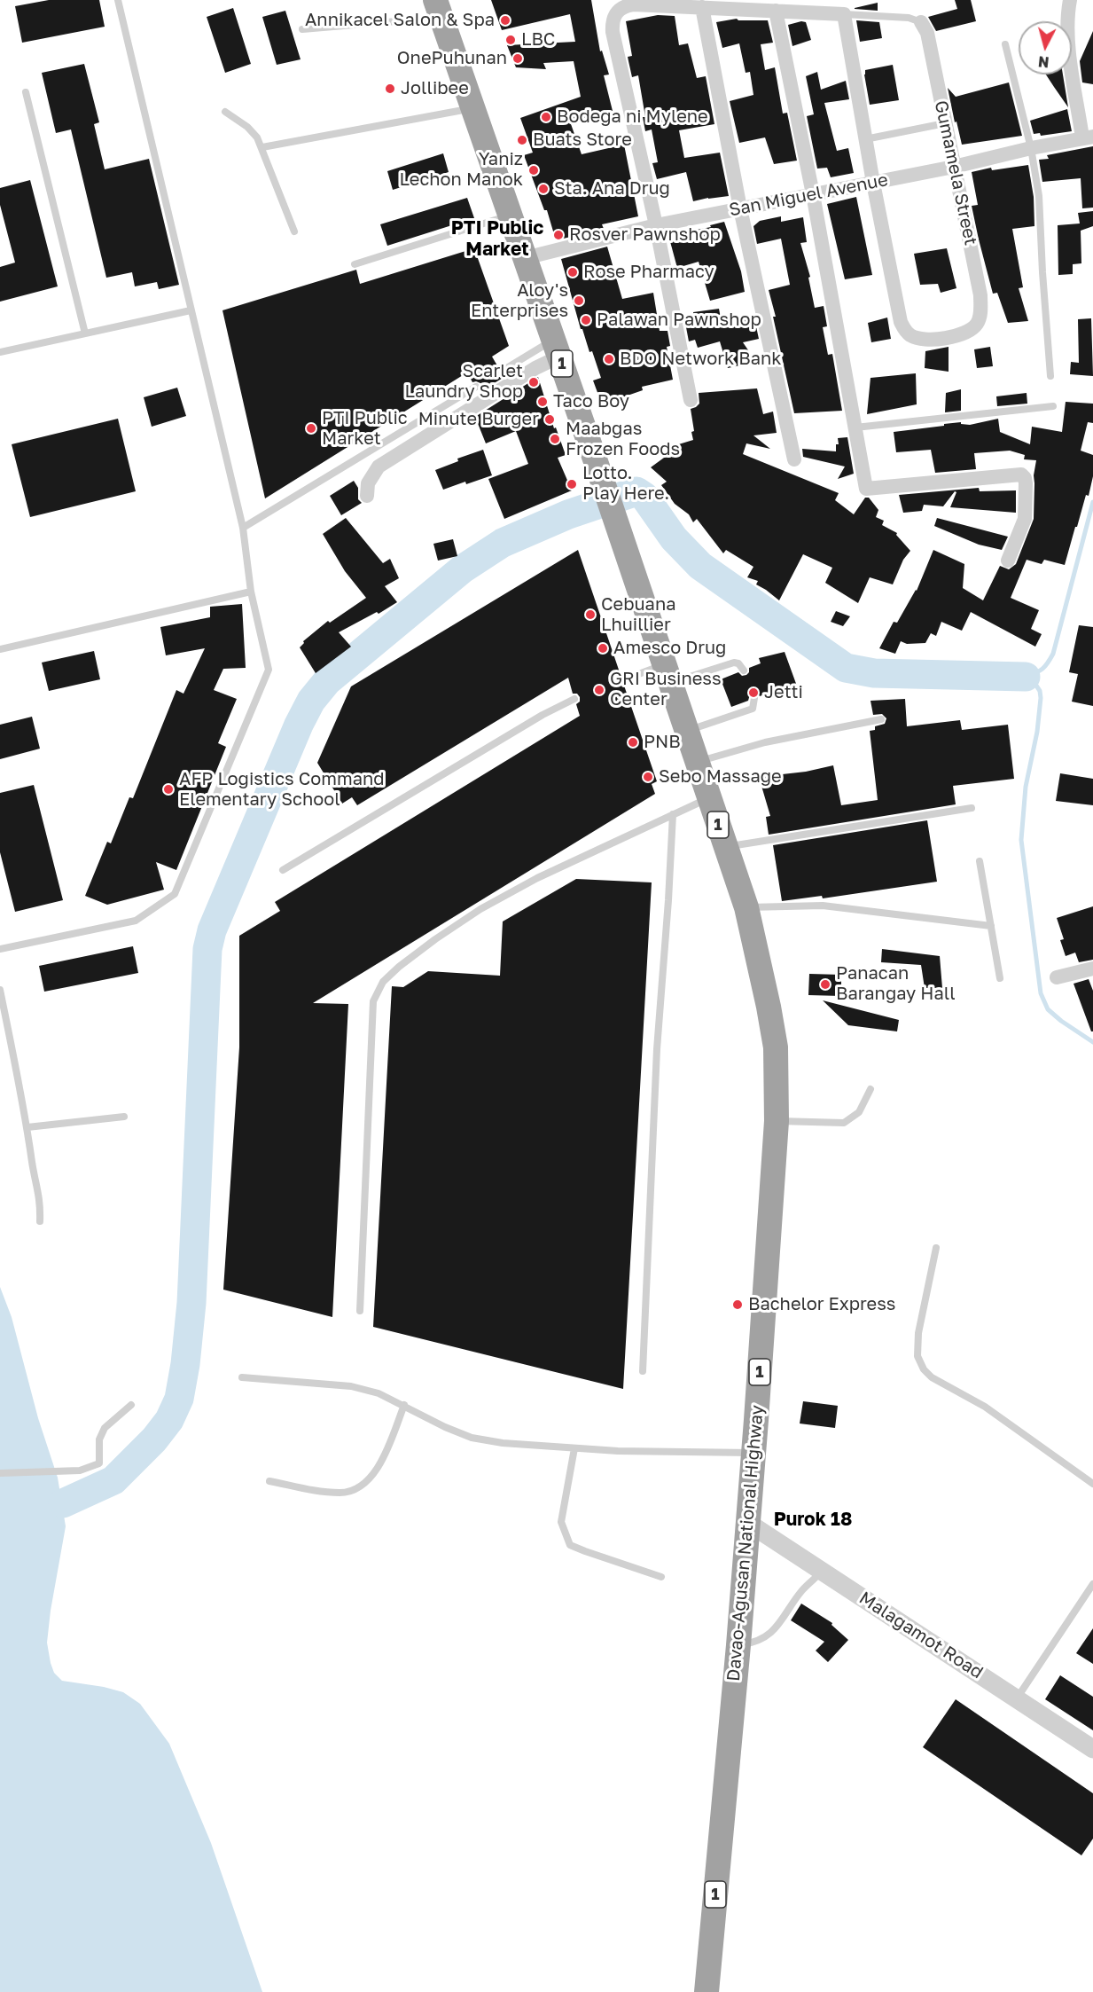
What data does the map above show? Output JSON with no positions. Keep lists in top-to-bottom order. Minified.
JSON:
{"streets":{"highway":["1","Davao-Agusan National Highway"],"street":["Gumamela Street","San Miguel Avenue","Malagamot Road"]},"crossings":[["Gumamela Street","San Miguel Avenue"],["San Miguel Avenue","Davao-Agusan National Highway"],["Davao-Agusan National Highway","Malagamot Road"]],"districts":["PTI Public Market","Purok 18"],"places":["Annikacel Salon & Spa","LBC","OnePuhunan","Jollibee","Bodega ni Mylene","Buats Store","Yaniz Lechon Manok","Sta. Ana Drug","Rosver Pawnshop","Rose Pharmacy","Aloy's Enterprises","Palawan Pawnshop","BDO Network Bank","Scarlet Laundry Shop","Taco Boy","Minute Burger","PTI Public Market","Maabgas Frozen Foods","Lotto. Play Here.","Cebuana Lhuillier","Amesco Drug","GRI Business Center","Jetti","PNB","Sebo Massage","AFP Logistics Command Elementary School","Panacan Barangay Hall","Bachelor Express"],"north":"bottom"}
